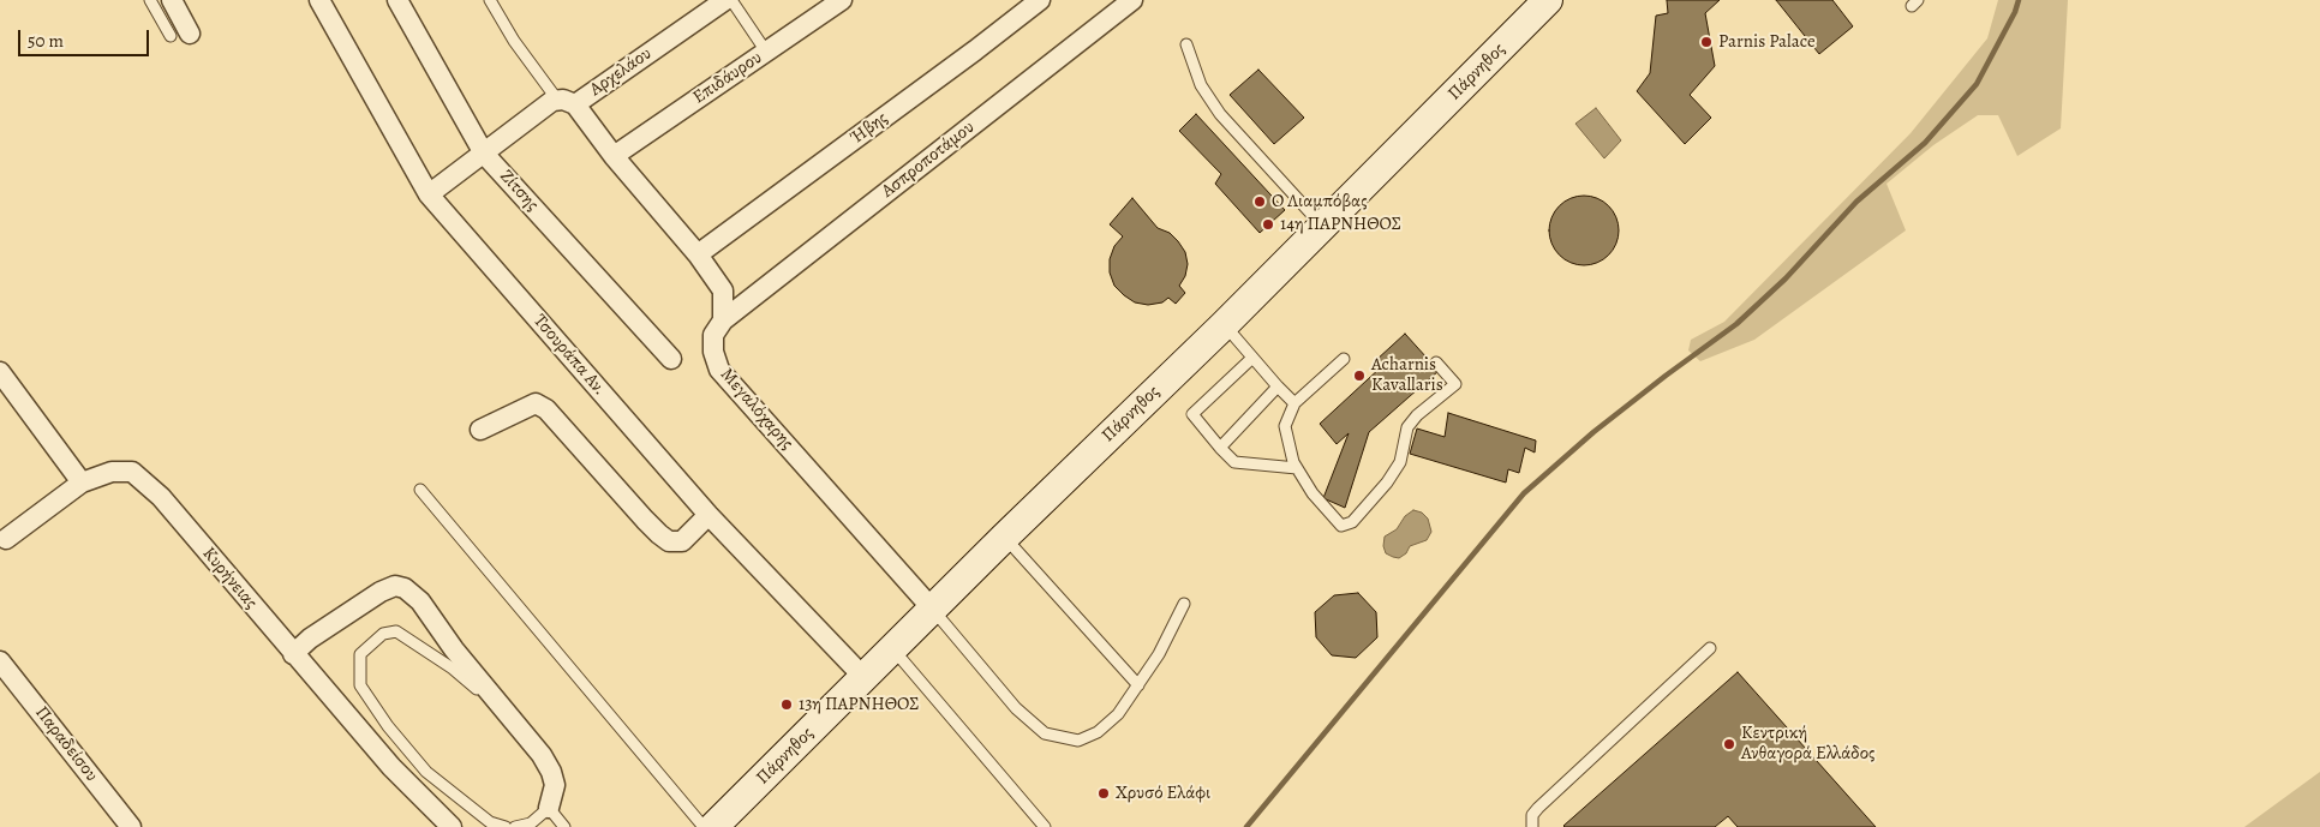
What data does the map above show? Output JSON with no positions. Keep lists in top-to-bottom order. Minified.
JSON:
{"streets":{"main road":["Πάρνηθος"],"street":["Αρχελάου","Επιδάυρου","Ήβης","Ασπροποτάμου","Ζίτσης","Τσουράπα Αν.","Μεγαλόχαρης","Κυρήνειας","Παραδείσου"]},"crossings":[["Αρχελάου","Ζίτσης"],["Αρχελάου","Τσουράπα Αν."],["Αρχελάου","Μεγαλόχαρης"],["Πάρνηθος","Τσουράπα Αν."],["Πάρνηθος","Μεγαλόχαρης"],["Επιδάυρου","Μεγαλόχαρης"],["Ήβης","Μεγαλόχαρης"],["Ασπροποτάμου","Μεγαλόχαρης"]],"places":["Parnis Palace","Ο Λιαμπόβας","14η ΠΑΡΝΗΘΟΣ","Acharnis Kavallaris","13η ΠΑΡΝΗΘΟΣ","Κεντρική Ανθαγορά Ελλάδος","Χρυσό Ελάφι"],"scale_bar":"50 m"}
